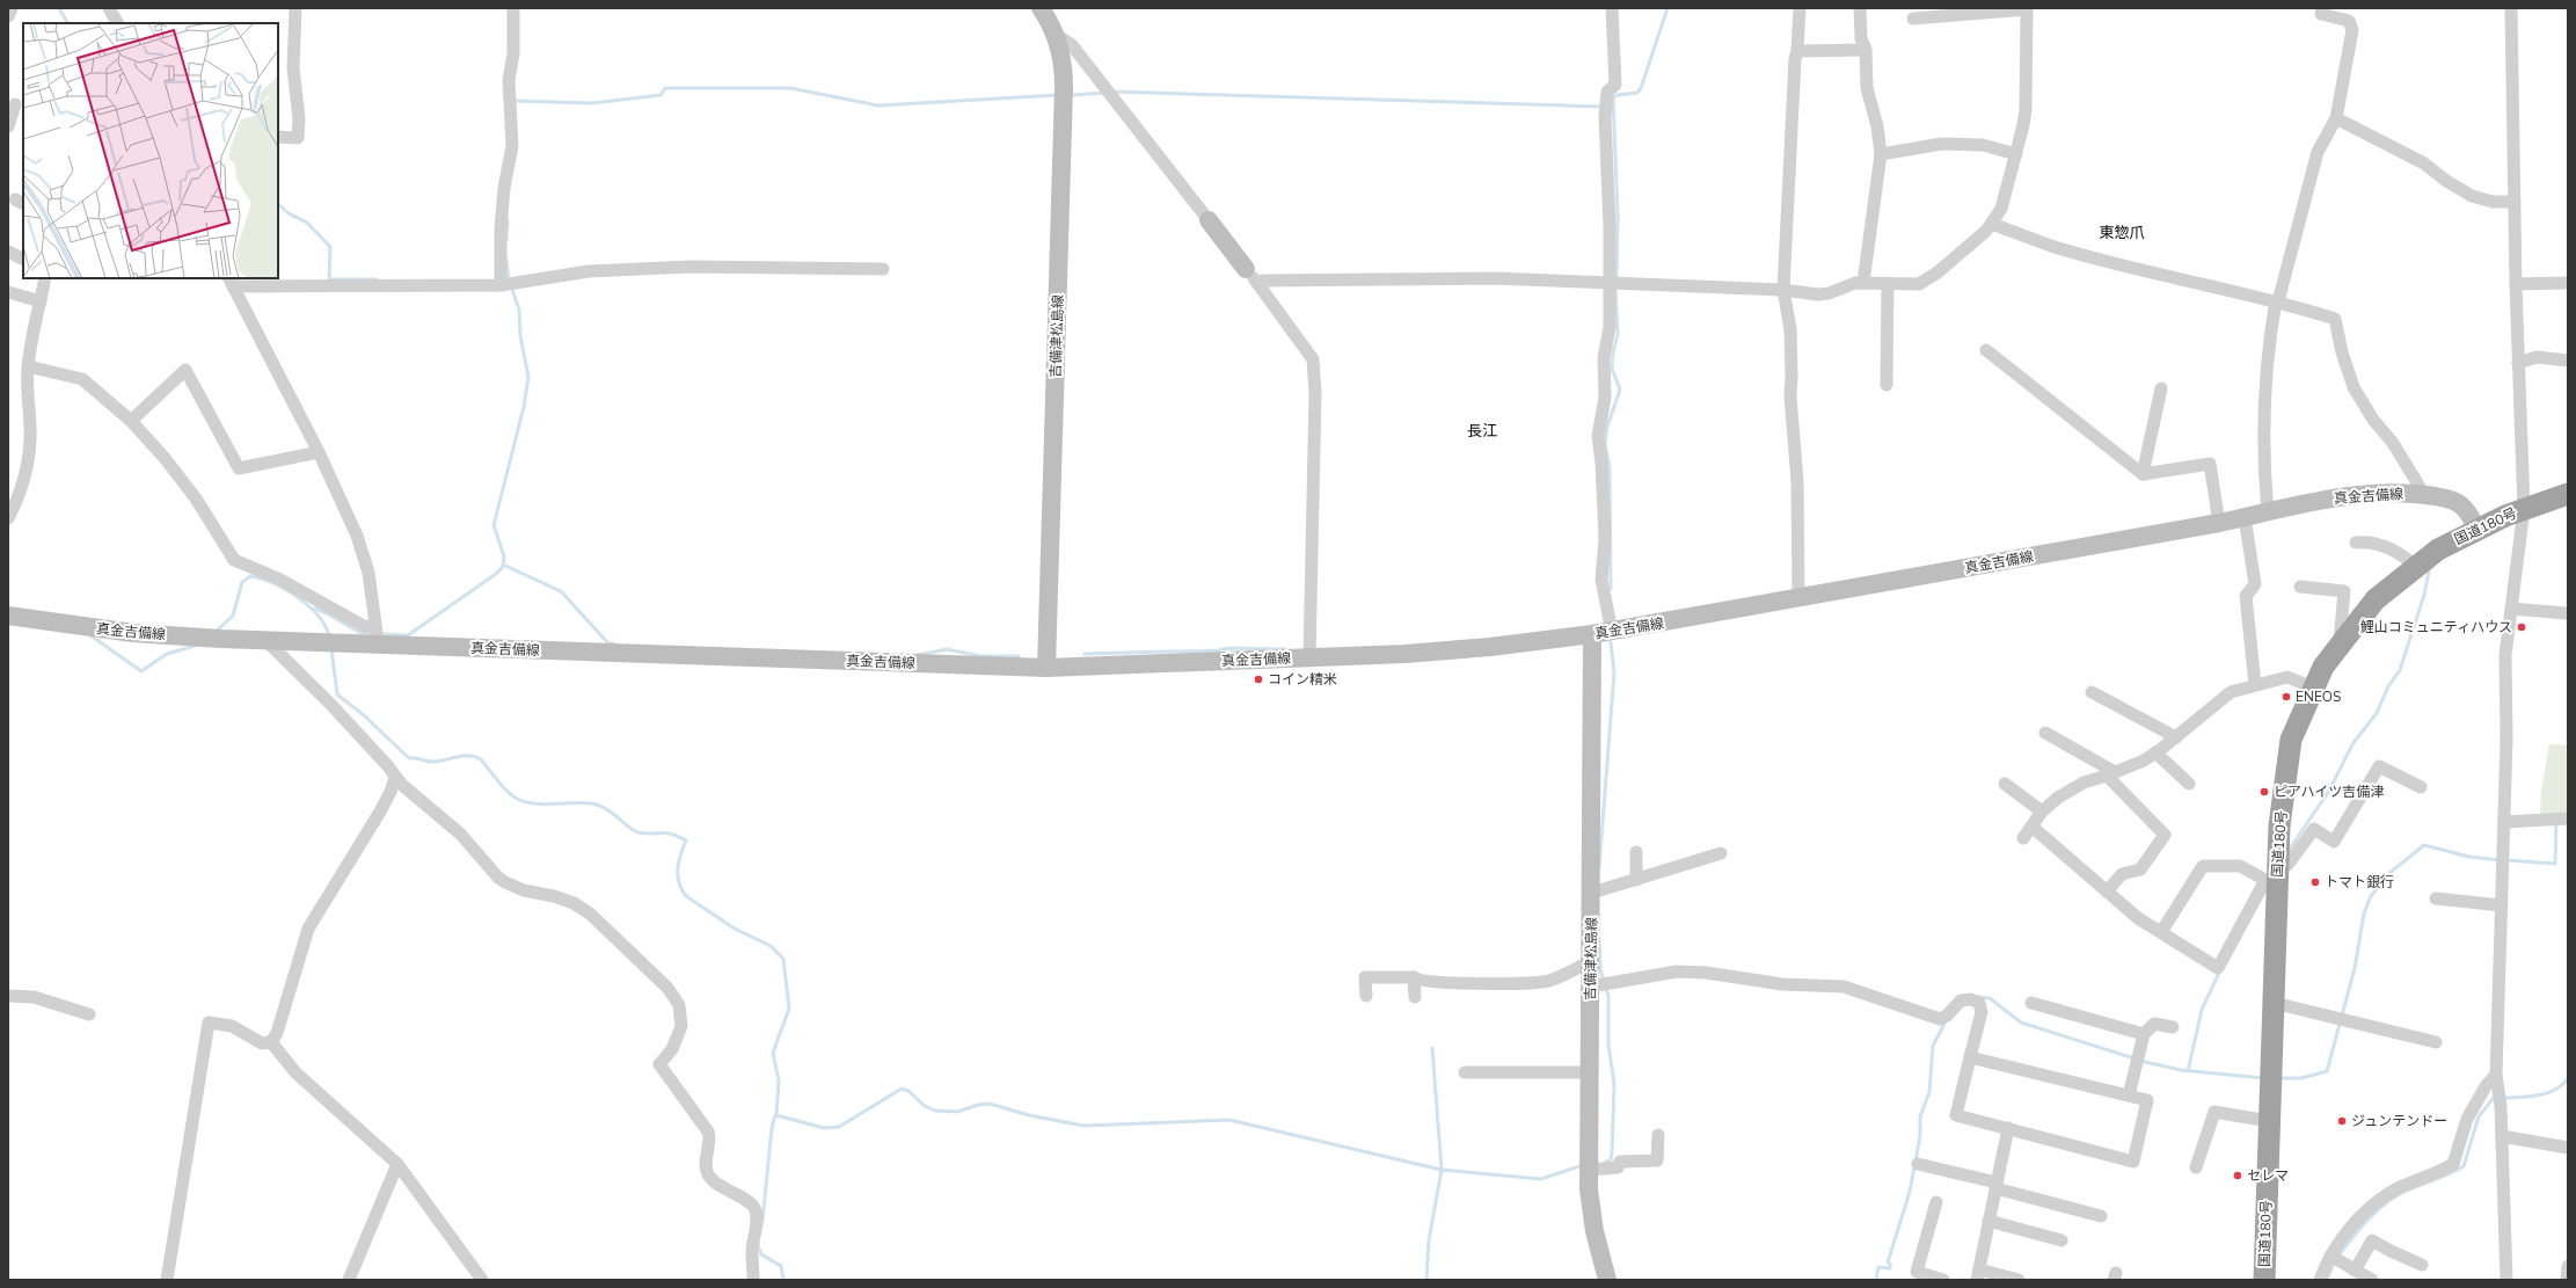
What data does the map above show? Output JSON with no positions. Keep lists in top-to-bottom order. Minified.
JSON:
{"streets":{"highway":["国道180号"],"main road":["吉備津松島線","真金吉備線"]},"crossings":[["吉備津松島線","真金吉備線"],["真金吉備線","国道180号"]],"districts":["東惣爪","長江"],"places":["鯉山コミュニティハウス","コイン精米","ENEOS","ピアハイツ吉備津","トマト銀行","ジュンテンドー","セレマ"]}
